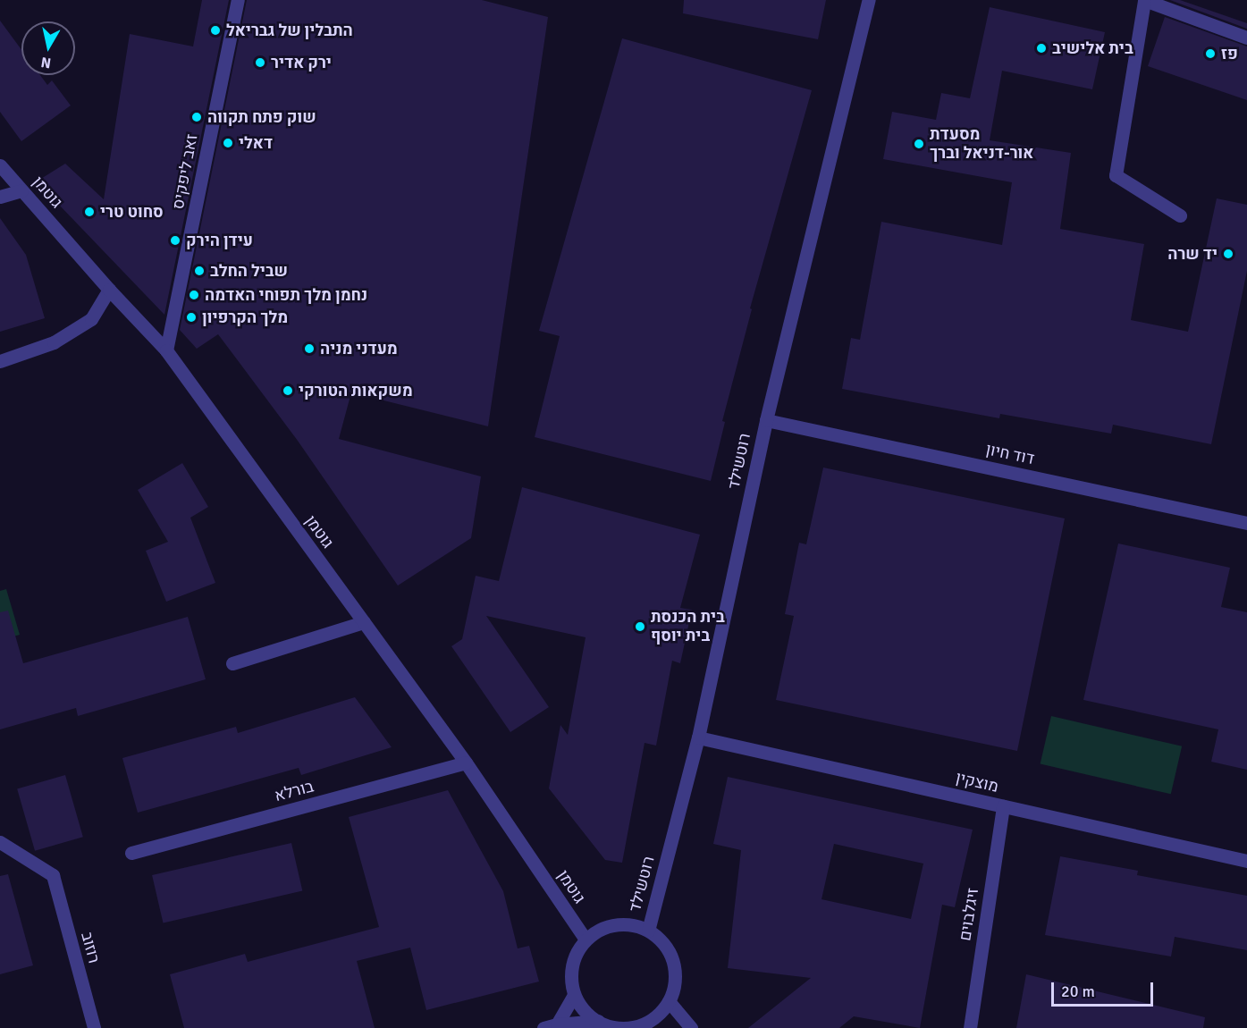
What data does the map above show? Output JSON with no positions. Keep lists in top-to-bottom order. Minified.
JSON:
{"streets":{"street":["זאב ליפקיס","גוטמן","דוד חיון","רוטשילד","מוצקין","בורלא","זיגלבוים","רוזוב"]},"crossings":[["זאב ליפקיס","גוטמן"],["גוטמן","רוטשילד"],["גוטמן","בורלא"],["דוד חיון","רוטשילד"],["רוטשילד","מוצקין"],["מוצקין","זיגלבוים"]],"places":["התבלין של גבריאל","בית אלישיב","פז","ירק אדיר","שוק פתח תקווה","דאלי","מסעדת אור-דניאל וברך","סחוט טרי","עידן הירק","יד שרה","שביל החלב","נחמן מלך תפוחי האדמה","מלך הקרפיון","מעדני מניה","משקאות הטורקי","בית הכנסת בית יוסף"],"scale_bar":"20 m","north":"bottom"}
